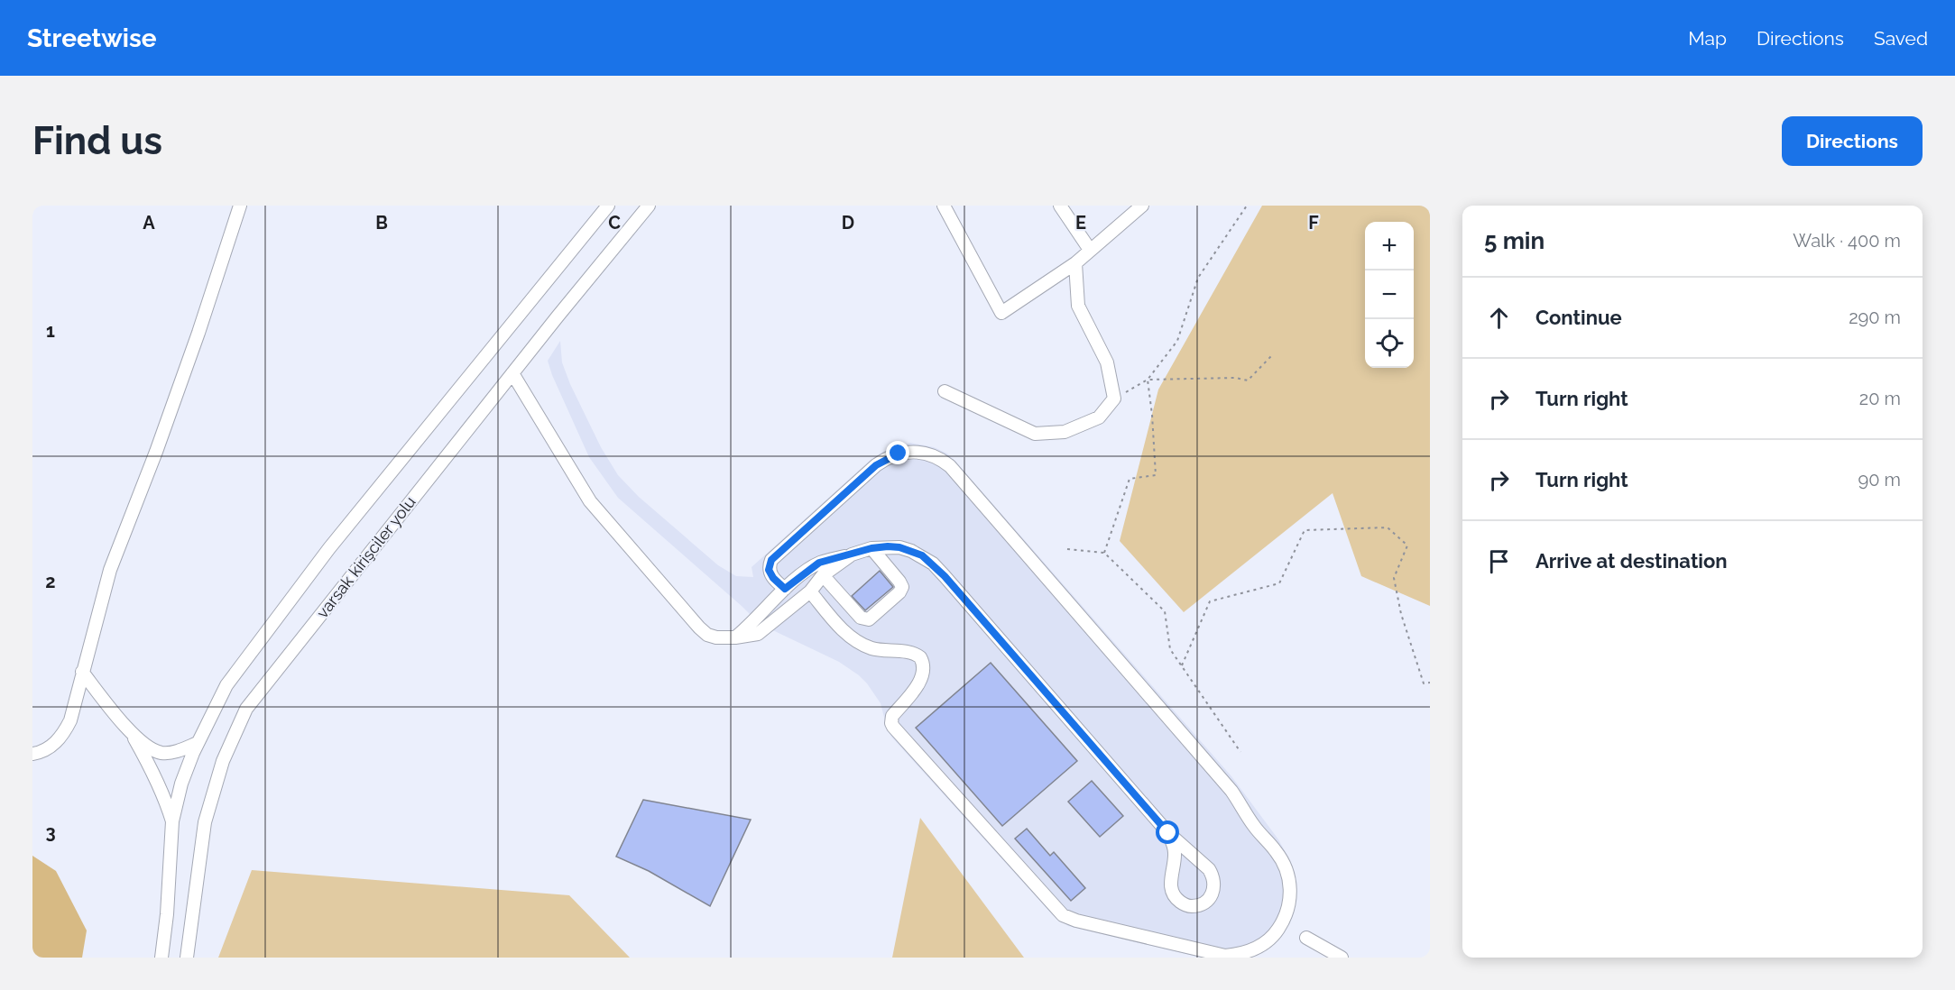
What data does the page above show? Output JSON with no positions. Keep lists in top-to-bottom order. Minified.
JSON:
{"streets":{"street":["varsak kirişciler yolu"]},"page":{"header":"Streetwise","nav":["Map","Directions","Saved"],"buttons":"Directions","title":"Find us","heading":["5 min","Walk · 400 m"],"map_buttons":["+","−"],"list":[["Continue","290 m"],["Turn right","20 m"],["Turn right","90 m"],"Arrive at destination"]},"grid":{"columns":["A","B","C","D","E","F"],"rows":["1","2","3"]}}
